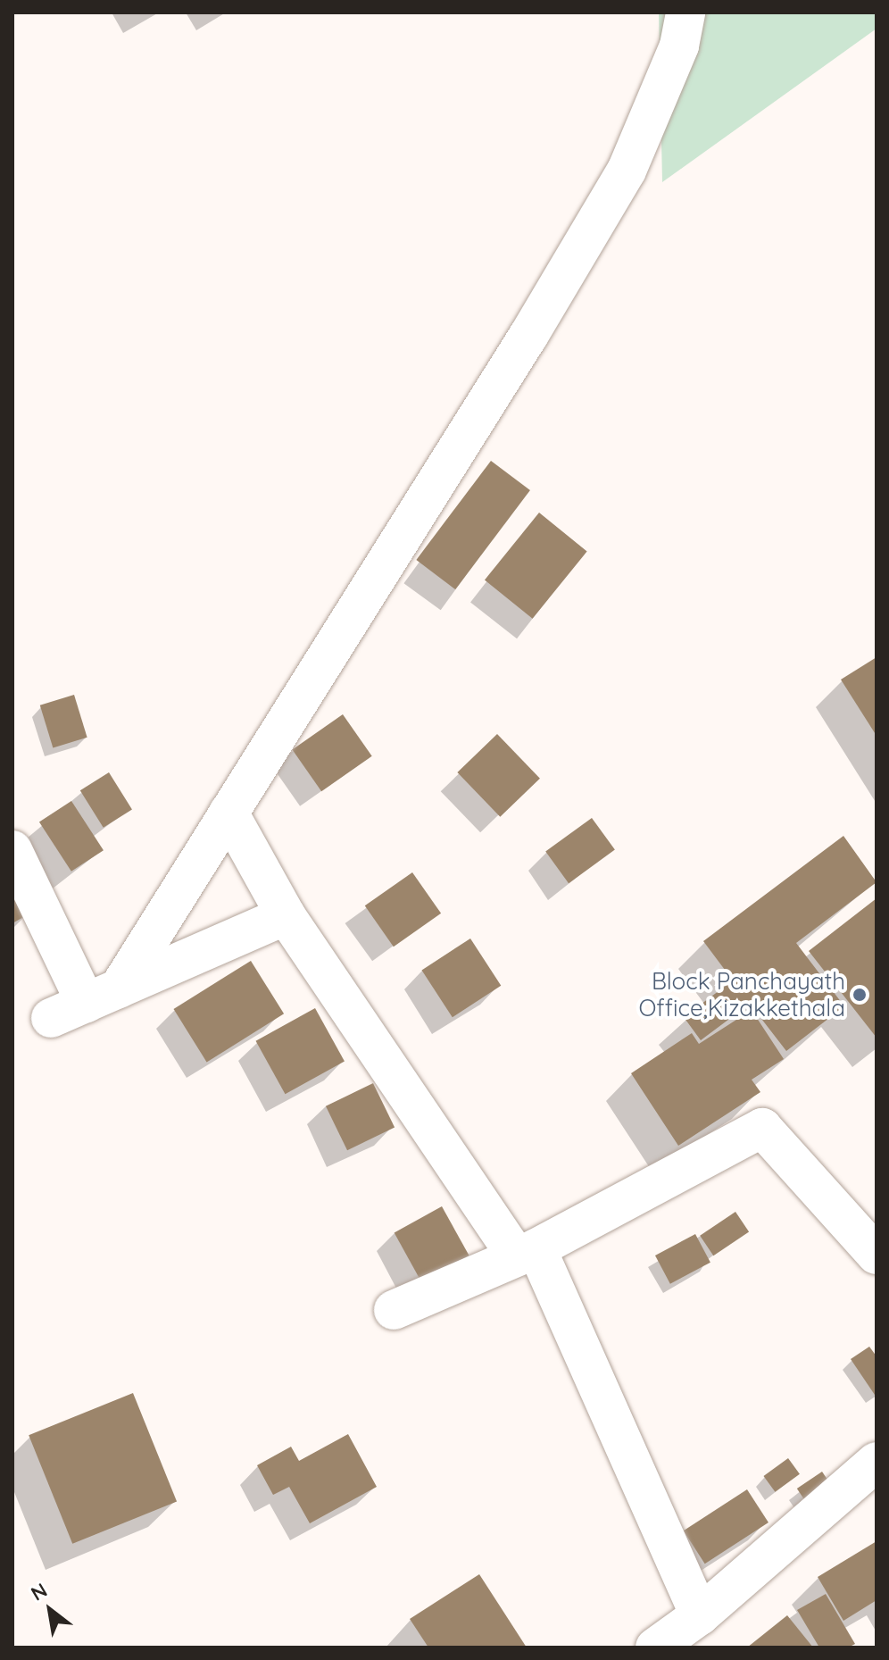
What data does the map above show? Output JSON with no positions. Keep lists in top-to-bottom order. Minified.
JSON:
{"places":["Block Panchayath Office,Kizakkethala"],"north":"top left"}
